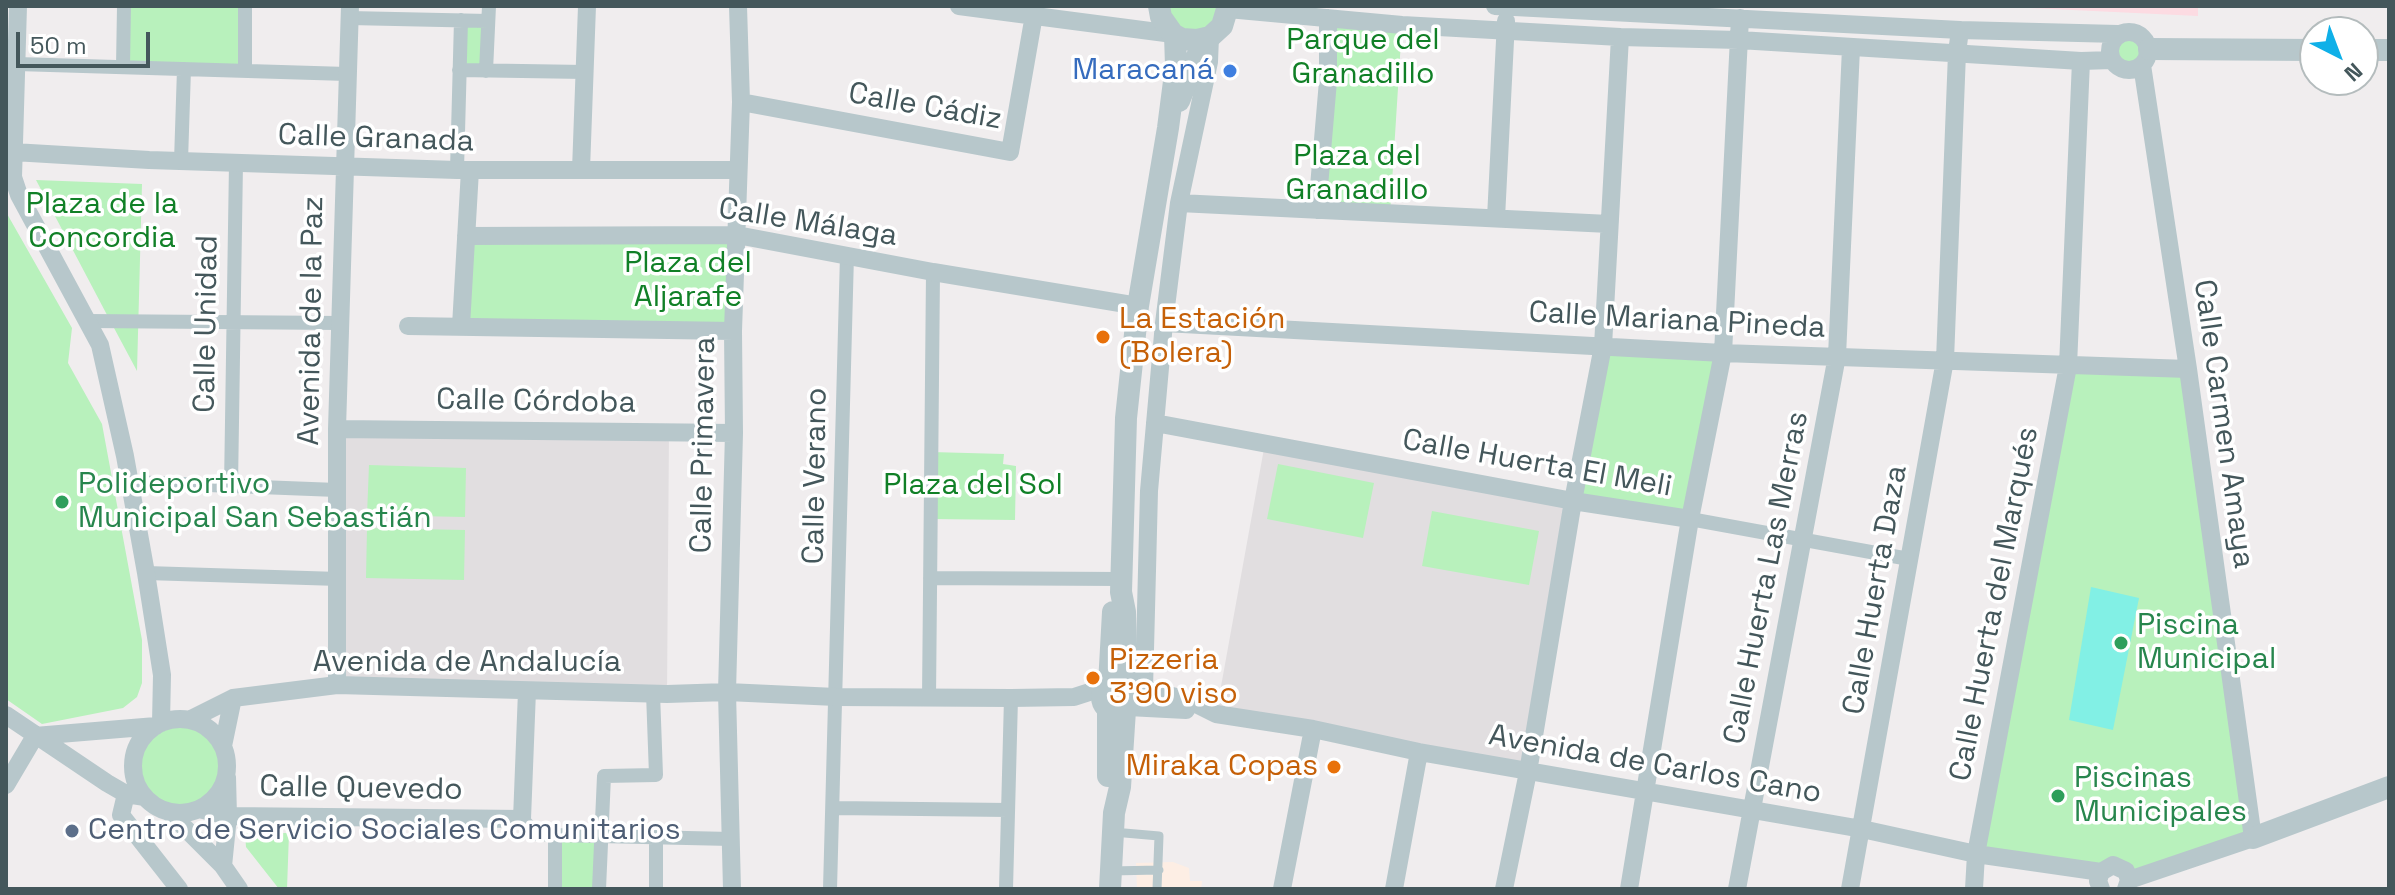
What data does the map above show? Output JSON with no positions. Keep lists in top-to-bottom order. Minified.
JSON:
{"streets":{"street":["Calle Cádiz","Calle Granada","Calle Málaga","Avenida de la Paz","Calle Mariana Pineda","Calle Unidad","Calle Córdoba","Calle Carmen Amaya","Calle Primavera","Calle Huerta El Meli","Calle Verano","Calle Huerta Las Merras","Calle Huerta Daza","Calle Huerta del Marqués","Avenida de Andalucía","Avenida de Carlos Cano","Calle Quevedo"]},"crossings":[["Calle Cádiz","Calle Primavera"],["Calle Granada","Avenida de la Paz"],["Calle Granada","Calle Unidad"],["Calle Granada","Calle Primavera"],["Calle Málaga","Calle Primavera"],["Calle Málaga","Calle Verano"],["Avenida de la Paz","Calle Córdoba"],["Avenida de la Paz","Avenida de Andalucía"],["Calle Mariana Pineda","Calle Carmen Amaya"],["Calle Mariana Pineda","Calle Huerta Las Merras"],["Calle Mariana Pineda","Calle Huerta Daza"],["Calle Mariana Pineda","Calle Huerta del Marqués"],["Calle Córdoba","Calle Primavera"],["Calle Primavera","Avenida de Andalucía"],["Calle Huerta El Meli","Calle Huerta Las Merras"],["Calle Huerta El Meli","Calle Huerta Daza"],["Calle Verano","Avenida de Andalucía"],["Calle Huerta Las Merras","Avenida de Carlos Cano"],["Calle Huerta Daza","Avenida de Carlos Cano"],["Calle Huerta del Marqués","Avenida de Carlos Cano"],["Avenida de Andalucía","Avenida de Carlos Cano"],["Avenida de Andalucía","Calle Quevedo"]],"parks":["Parque del Granadillo","Plaza del Granadillo","Plaza de la Concordia","Plaza del Aljarafe","Plaza del Sol"],"places":["Maracaná","La Estación (Bolera)","Polideportivo Municipal San Sebastián","Piscina Municipal","Pizzeria 3’90 viso","Miraka Copas","Piscinas Municipales","Centro de Servicio Sociales Comunitarios"],"scale_bar":"50 m","north":"bottom right"}
